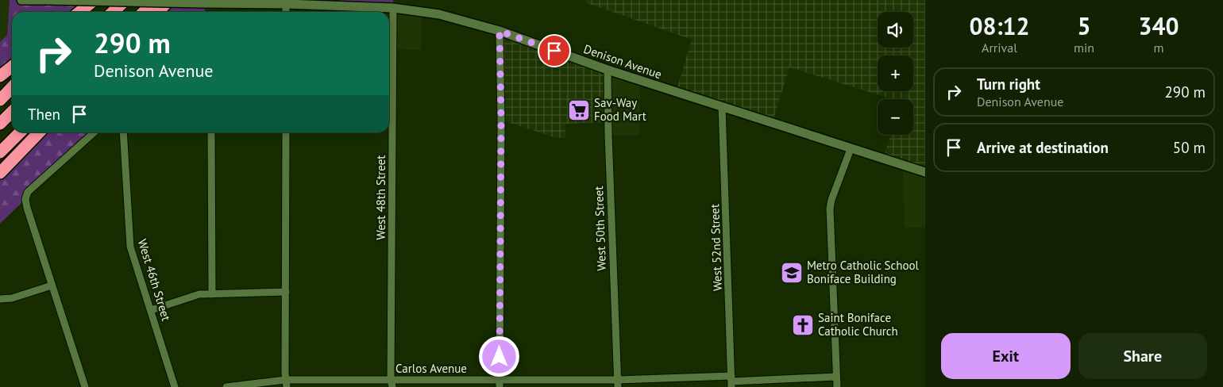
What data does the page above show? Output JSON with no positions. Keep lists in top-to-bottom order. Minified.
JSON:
{"streets":{"main road":["Denison Avenue"],"street":["West 48th Street","West 50th Street","West 52nd Street","West 46th Street","Carlos Avenue"]},"crossings":[["Denison Avenue","West 48th Street"],["Denison Avenue","West 50th Street"],["Denison Avenue","West 52nd Street"],["West 48th Street","Carlos Avenue"],["West 50th Street","Carlos Avenue"],["West 52nd Street","Carlos Avenue"]],"places":{"supermarket":["Sav-Way Food Mart"],"school or university":["Metro Catholic School Boniface Building"],"church":["Saint Boniface Catholic Church"]},"page":{"eta":["08:12","Arrival","5","min","340","m"],"map_buttons":["+","−"],"turn":["290 m","Denison Avenue"],"list":[{"name":"Turn right","note":"Denison Avenue","value":"290 m"},{"name":"Arrive at destination","value":"50 m"}],"then":"Then","buttons":["Exit","Share"]}}
